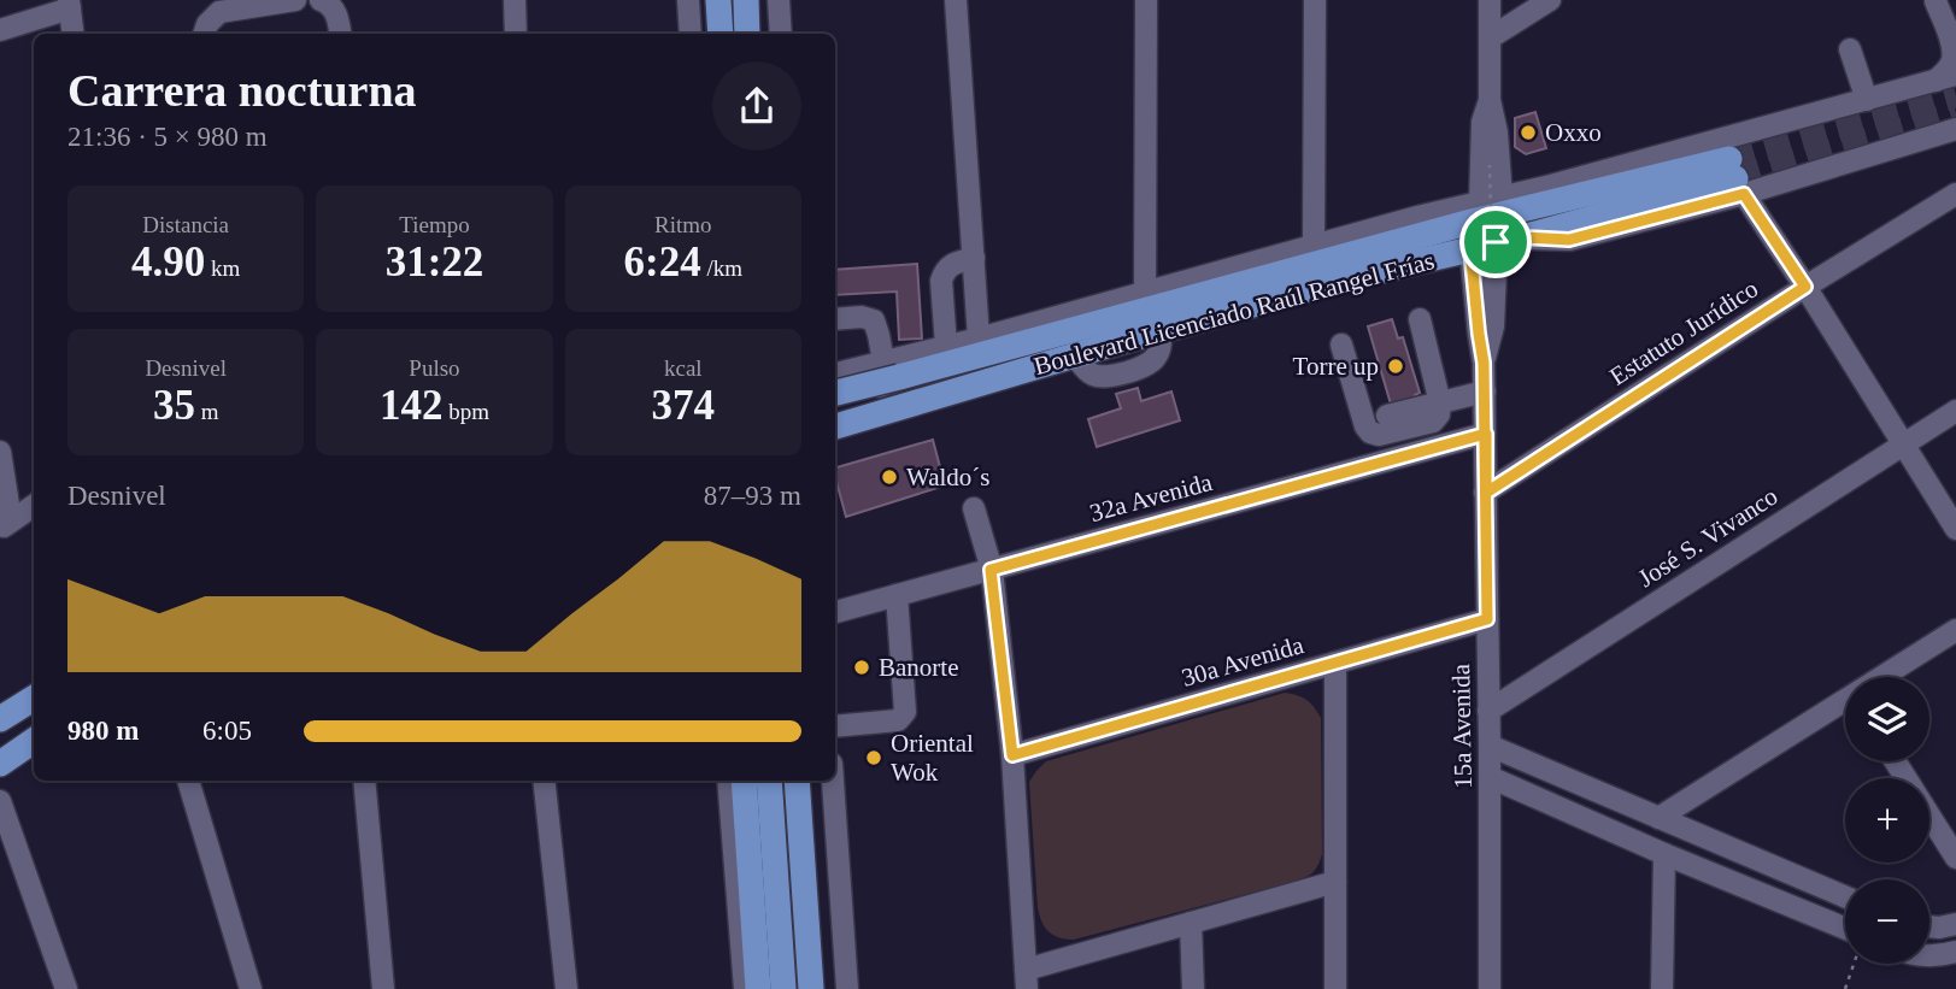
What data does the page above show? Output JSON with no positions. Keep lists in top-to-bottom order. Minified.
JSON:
{"streets":{"main road":["Boulevard Licenciado Raúl Rangel Frías"],"street":["Estatuto Jurídico","32a Avenida","José S. Vivanco","30a Avenida","15a Avenida"]},"crossings":[["Boulevard Licenciado Raúl Rangel Frías","15a Avenida"],["Estatuto Jurídico","15a Avenida"],["32a Avenida","15a Avenida"],["José S. Vivanco","15a Avenida"],["30a Avenida","15a Avenida"]],"places":["Oxxo","Torre up","Waldo´s","Banorte","Oriental Wok"],"page":{"heading":["Carrera nocturna","21:36 · 5 × 980 m"],"stats":[["Distancia","4.90 km"],["Tiempo","31:22"],["Ritmo","6:24 /km"],["Desnivel","35 m"],["Pulso","142 bpm"],["kcal","374"]],"chart":["Desnivel","87–93 m"],"map_buttons":["+","−"],"list":[{"name":"980 m","note":"6:05"}]}}
